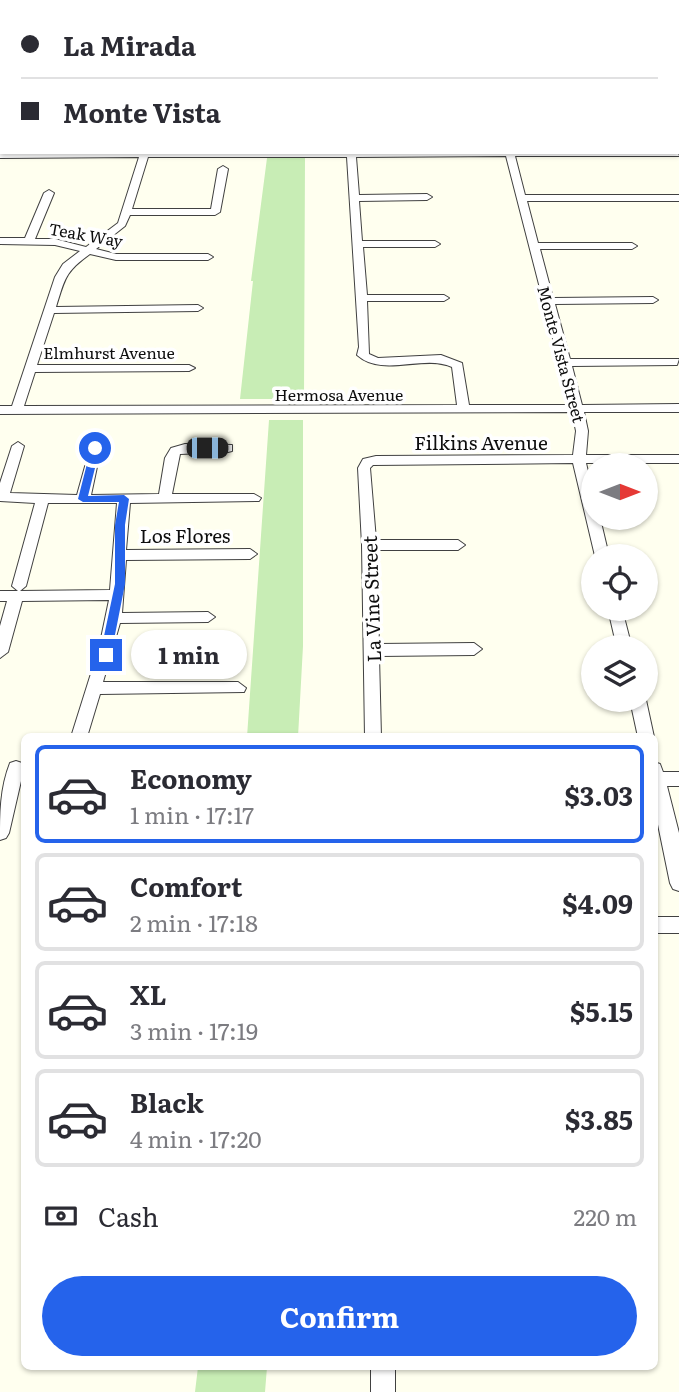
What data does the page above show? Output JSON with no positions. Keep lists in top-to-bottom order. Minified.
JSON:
{"streets":{"street":["Teak Way","Elmhurst Avenue","Monte Vista Street","Hermosa Avenue","Filkins Avenue","Los Flores","La Vine Street"]},"crossings":[["Monte Vista Street","Hermosa Avenue"],["Monte Vista Street","Filkins Avenue"],["Filkins Avenue","La Vine Street"]],"north":"right","page":{"banner":["La Mirada","Monte Vista"],"bubble":"1 min","list":[{"name":"Economy","note":"1 min · 17:17","value":"$3.03"},{"name":"Comfort","note":"2 min · 17:18","value":"$4.09"},{"name":"XL","note":"3 min · 17:19","value":"$5.15"},{"name":"Black","note":"4 min · 17:20","value":"$3.85"}],"pay":["Cash","220 m"],"buttons":"Confirm"}}
